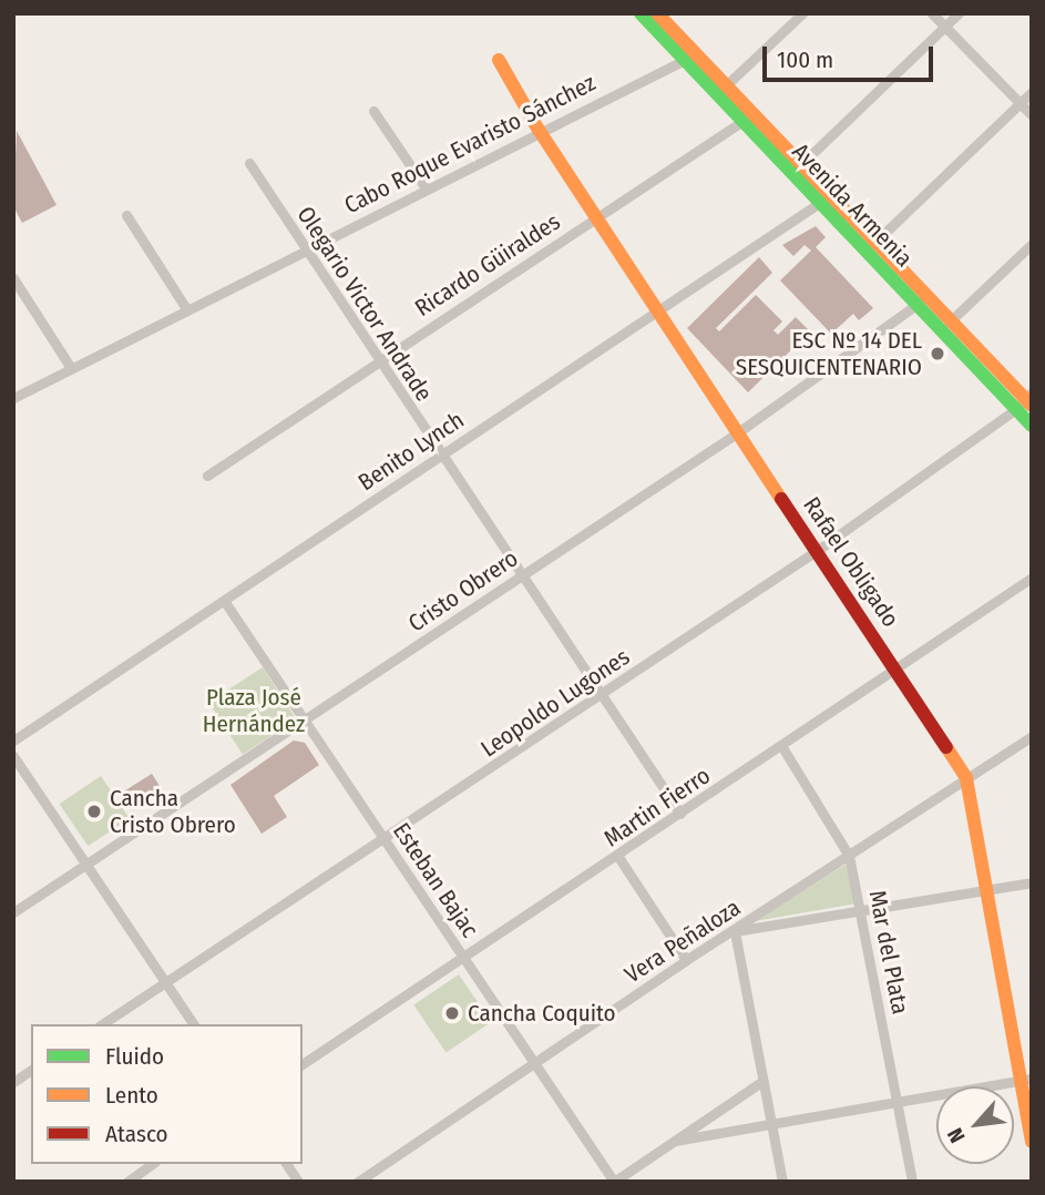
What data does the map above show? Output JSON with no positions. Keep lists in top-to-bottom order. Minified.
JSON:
{"streets":{"street":["Cabo Roque Evaristo Sánchez","Avenida Armenia","Ricardo Güiraldes","Olegario Victor Andrade","Benito Lynch","Rafael Obligado","Cristo Obrero","Leopoldo Lugones","Martin Fierro","Esteban Bajac","Vera Peñaloza","Mar del Plata"]},"crossings":[["Cabo Roque Evaristo Sánchez","Avenida Armenia"],["Cabo Roque Evaristo Sánchez","Olegario Victor Andrade"],["Cabo Roque Evaristo Sánchez","Rafael Obligado"],["Avenida Armenia","Ricardo Güiraldes"],["Avenida Armenia","Benito Lynch"],["Avenida Armenia","Cristo Obrero"],["Avenida Armenia","Leopoldo Lugones"],["Ricardo Güiraldes","Olegario Victor Andrade"],["Ricardo Güiraldes","Rafael Obligado"],["Olegario Victor Andrade","Benito Lynch"],["Olegario Victor Andrade","Cristo Obrero"],["Olegario Victor Andrade","Leopoldo Lugones"],["Olegario Victor Andrade","Martin Fierro"],["Benito Lynch","Rafael Obligado"],["Benito Lynch","Esteban Bajac"],["Rafael Obligado","Cristo Obrero"],["Rafael Obligado","Leopoldo Lugones"],["Rafael Obligado","Martin Fierro"],["Rafael Obligado","Vera Peñaloza"],["Cristo Obrero","Esteban Bajac"],["Leopoldo Lugones","Esteban Bajac"],["Martin Fierro","Esteban Bajac"],["Martin Fierro","Mar del Plata"],["Esteban Bajac","Vera Peñaloza"],["Vera Peñaloza","Mar del Plata"]],"parks":["Plaza José Hernández"],"places":["ESC Nº 14 DEL SESQUICENTENARIO","Cancha Cristo Obrero","Cancha Coquito"],"legend":["Fluido","Lento","Atasco"],"scale_bar":"100 m","north":"bottom left"}
